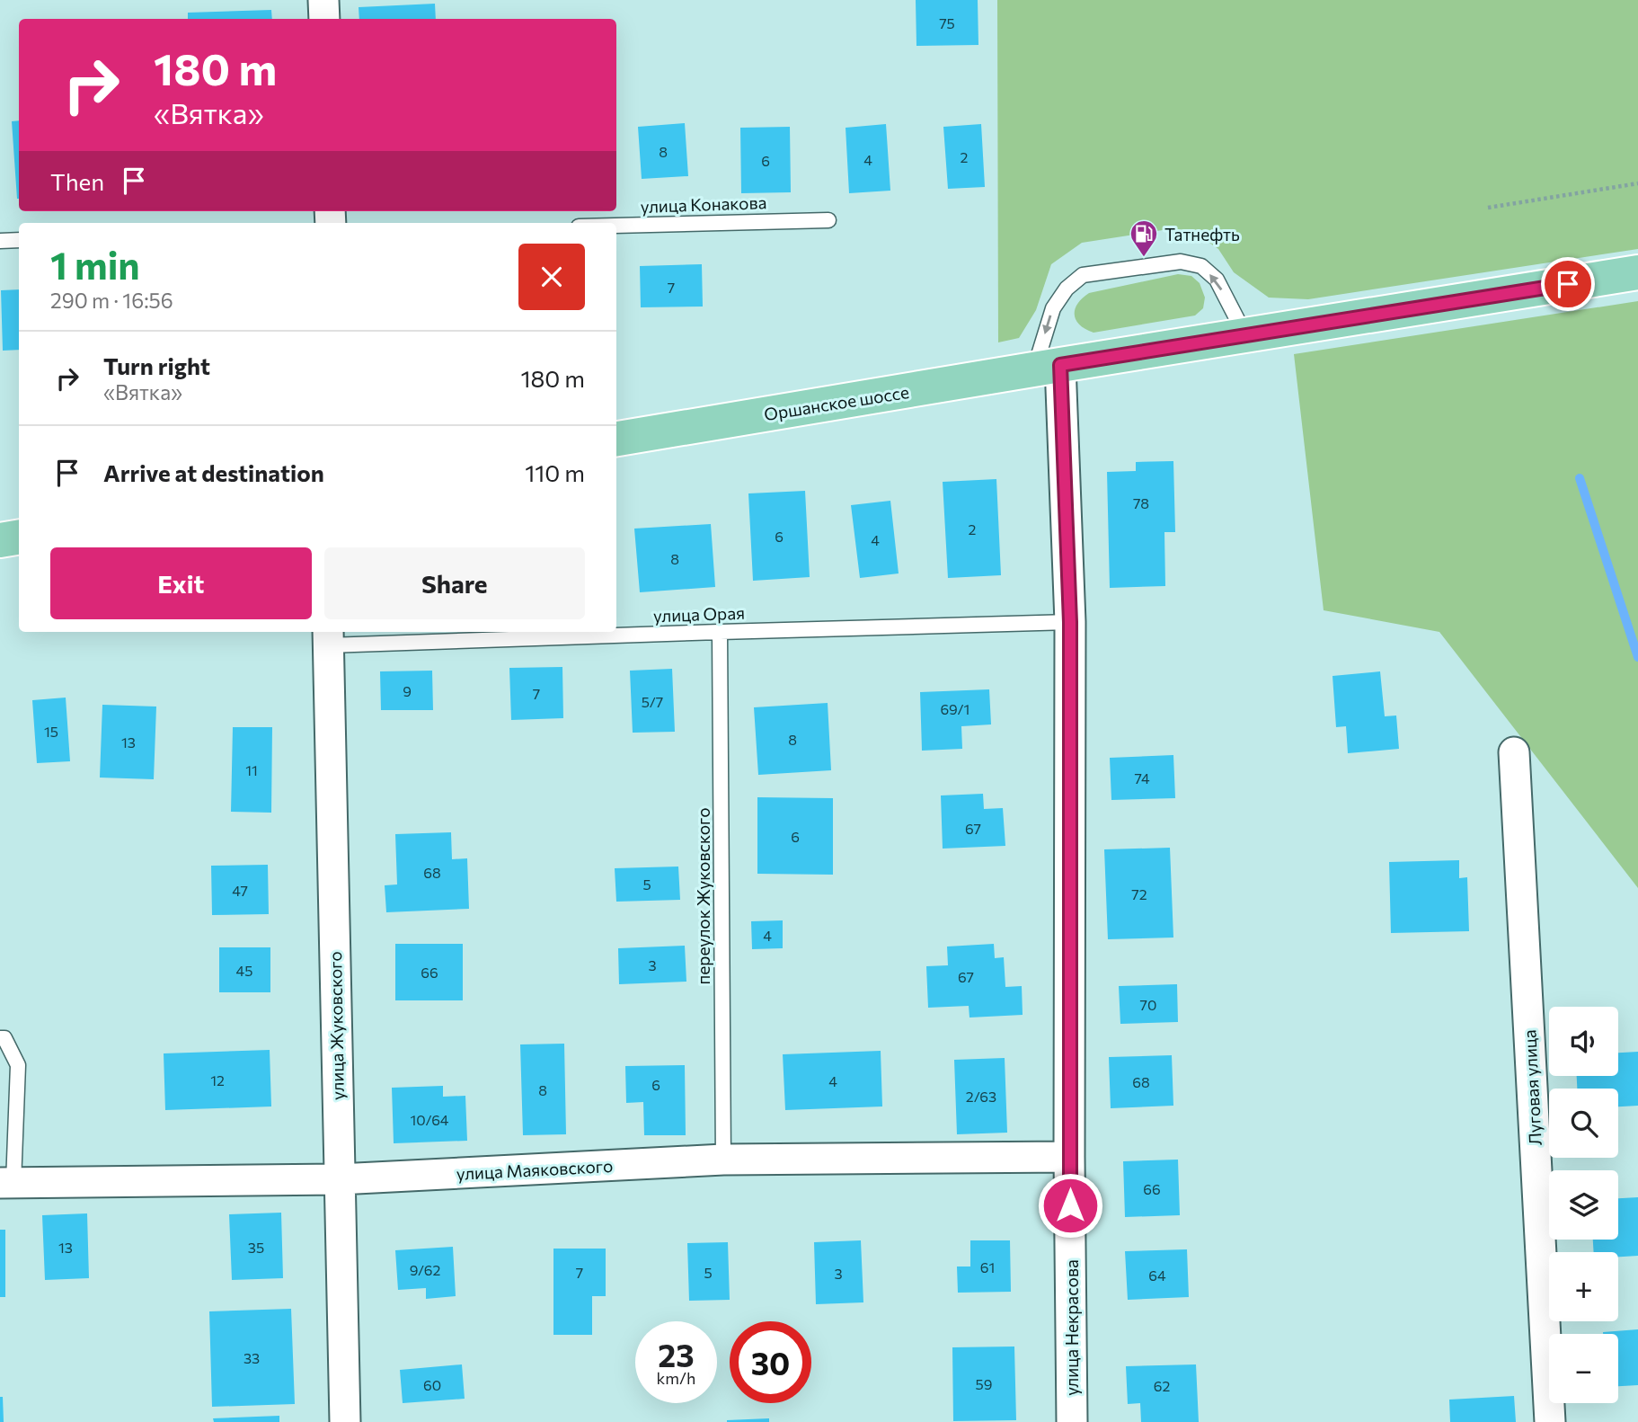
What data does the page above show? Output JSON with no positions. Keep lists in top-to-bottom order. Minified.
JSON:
{"streets":{"main road":["Оршанское шоссе"],"street":["улица Жуковского","Луговая улица","улица Маяковского","улица Некрасова"],"lane":["улица Конакова","улица Орая","переулок Жуковского"]},"crossings":[["Оршанское шоссе","улица Некрасова"],["улица Орая","переулок Жуковского"],["улица Орая","улица Жуковского"],["улица Орая","улица Некрасова"],["переулок Жуковского","улица Маяковского"],["улица Жуковского","улица Маяковского"],["улица Маяковского","улица Некрасова"]],"places":{"fuel station":["Татнефть"]},"house_numbers":["75","8","2","4","6","7","78","2","6","4","8","9","7","5/7","69/1","15","8","13","11","74","67","6","68","5","47","72","4","3","45","66","67","70","12","4","68","6","8","2/63","10/64","66","13","35","61","9/62","7","5","3","64","33","59","60","62"],"page":{"turn":["180 m","«Вятка»"],"then":"Then","heading":["1 min","290 m · 16:56"],"list":[{"name":"Turn right","note":"«Вятка»","value":"180 m"},{"name":"Arrive at destination","value":"110 m"}],"buttons":["Exit","Share"],"map_buttons":["+","−"],"speed":"23 km/h","limit":"30"}}
